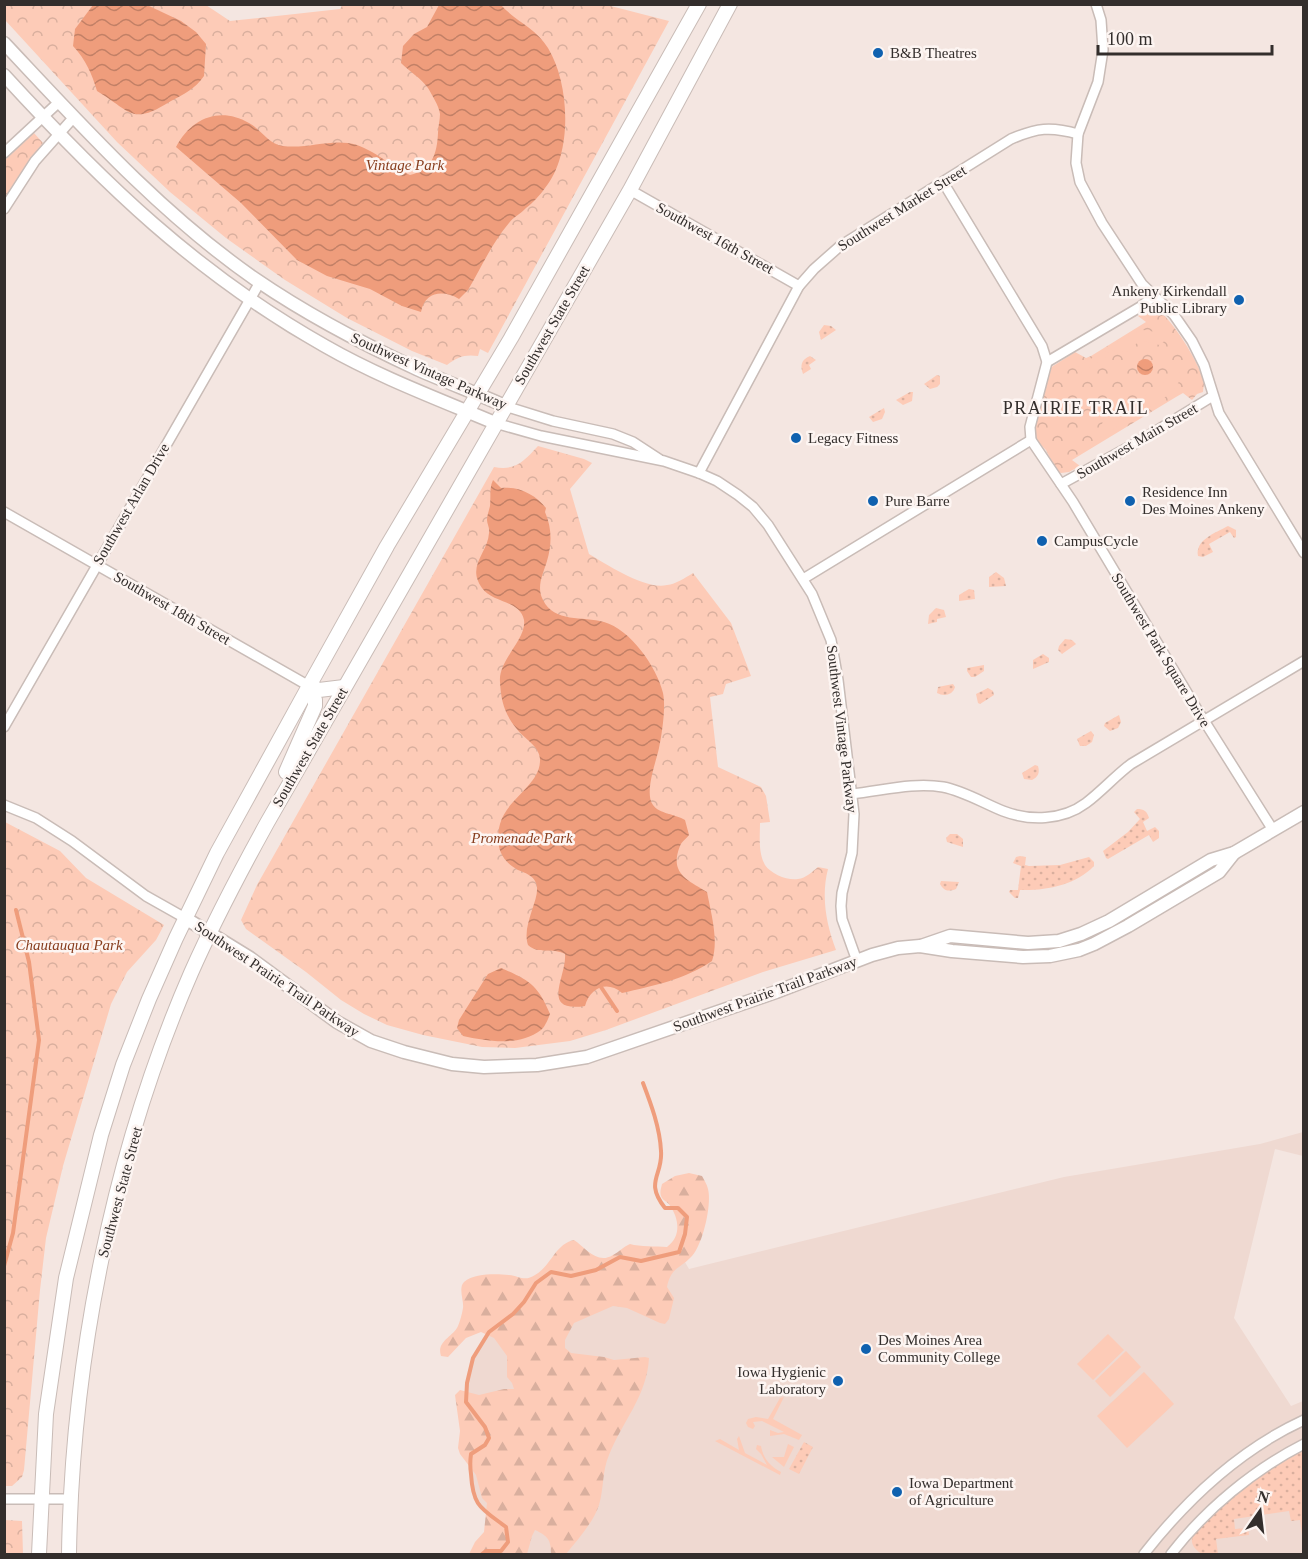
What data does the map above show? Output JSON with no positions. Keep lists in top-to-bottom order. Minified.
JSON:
{"streets":{"main road":["Southwest State Street"],"street":["Southwest Market Street","Southwest 16th Street","Southwest Vintage Parkway","Southwest Main Street","Southwest Arlan Drive","Southwest 18th Street","Southwest Park Square Drive","Southwest Prairie Trail Parkway"]},"crossings":[["Southwest Market Street","Southwest 16th Street"],["Southwest Market Street","Southwest Vintage Parkway"],["Southwest 16th Street","Southwest State Street"],["Southwest State Street","Southwest Vintage Parkway"],["Southwest State Street","Southwest 18th Street"],["Southwest State Street","Southwest Prairie Trail Parkway"],["Southwest Vintage Parkway","Southwest Arlan Drive"],["Southwest Vintage Parkway","Southwest Prairie Trail Parkway"],["Southwest Main Street","Southwest Park Square Drive"],["Southwest Arlan Drive","Southwest 18th Street"],["Southwest Park Square Drive","Southwest Prairie Trail Parkway"]],"districts":["PRAIRIE TRAIL"],"parks":["Vintage Park","Promenade Park","Chautauqua Park"],"places":["B&B Theatres","Ankeny Kirkendall Public Library","Legacy Fitness","Pure Barre","Residence Inn Des Moines Ankeny","CampusCycle","Des Moines Area Community College","Iowa Hygienic Laboratory","Iowa Department of Agriculture"],"scale_bar":"100 m","north":"top"}
